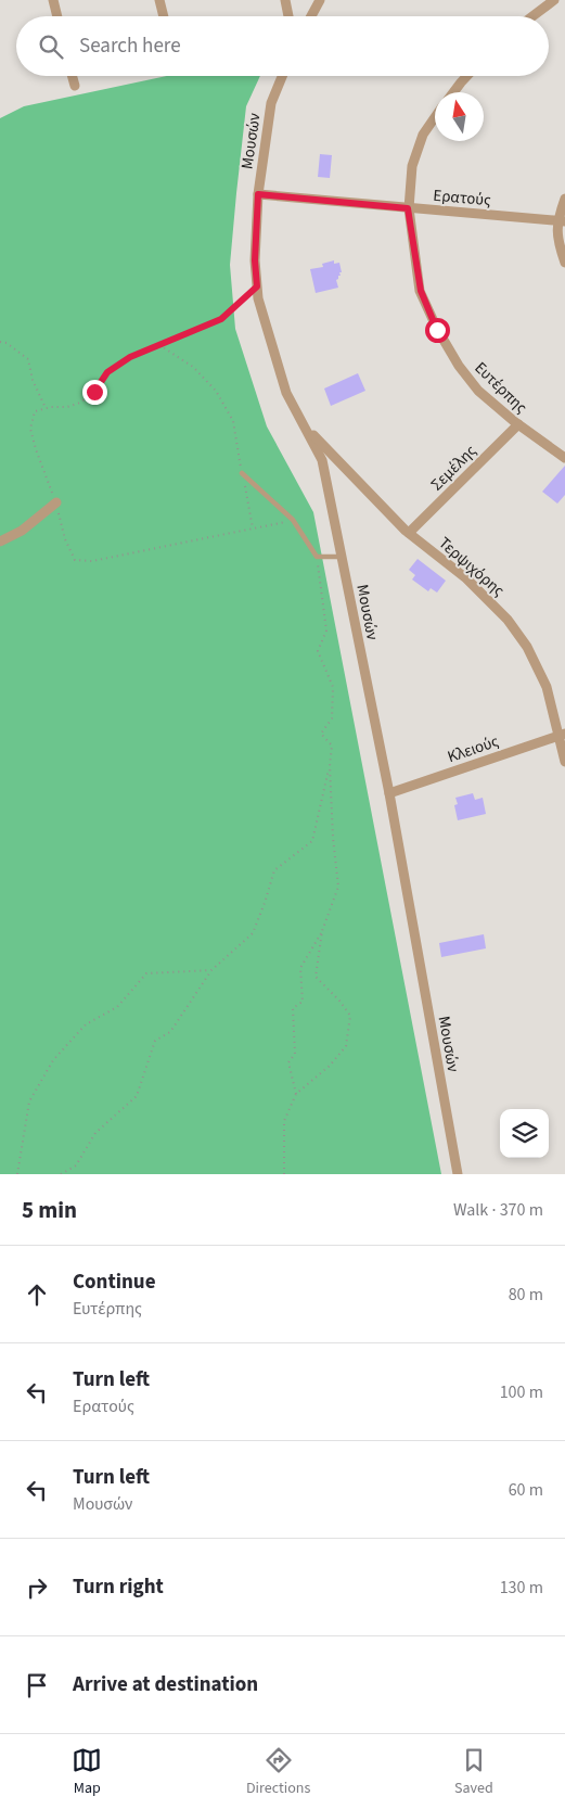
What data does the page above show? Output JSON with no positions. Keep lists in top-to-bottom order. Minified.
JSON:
{"streets":{"street":["Μουσών","Ερατούς","Ευτέρπης","Σεμέλης","Τερψιχόρης","Κλειούς"]},"crossings":[["Μουσών","Ερατούς"],["Μουσών","Τερψιχόρης"],["Μουσών","Κλειούς"],["Ερατούς","Ευτέρπης"],["Ευτέρπης","Σεμέλης"],["Σεμέλης","Τερψιχόρης"],["Τερψιχόρης","Κλειούς"]],"north":"top","page":{"search":"Search here","heading":["5 min","Walk · 370 m"],"list":[["Continue","Ευτέρπης","80 m"],["Turn left","Ερατούς","100 m"],["Turn left","Μουσών","60 m"],["Turn right","130 m"],"Arrive at destination"],"nav":["Map","Directions","Saved"]}}
